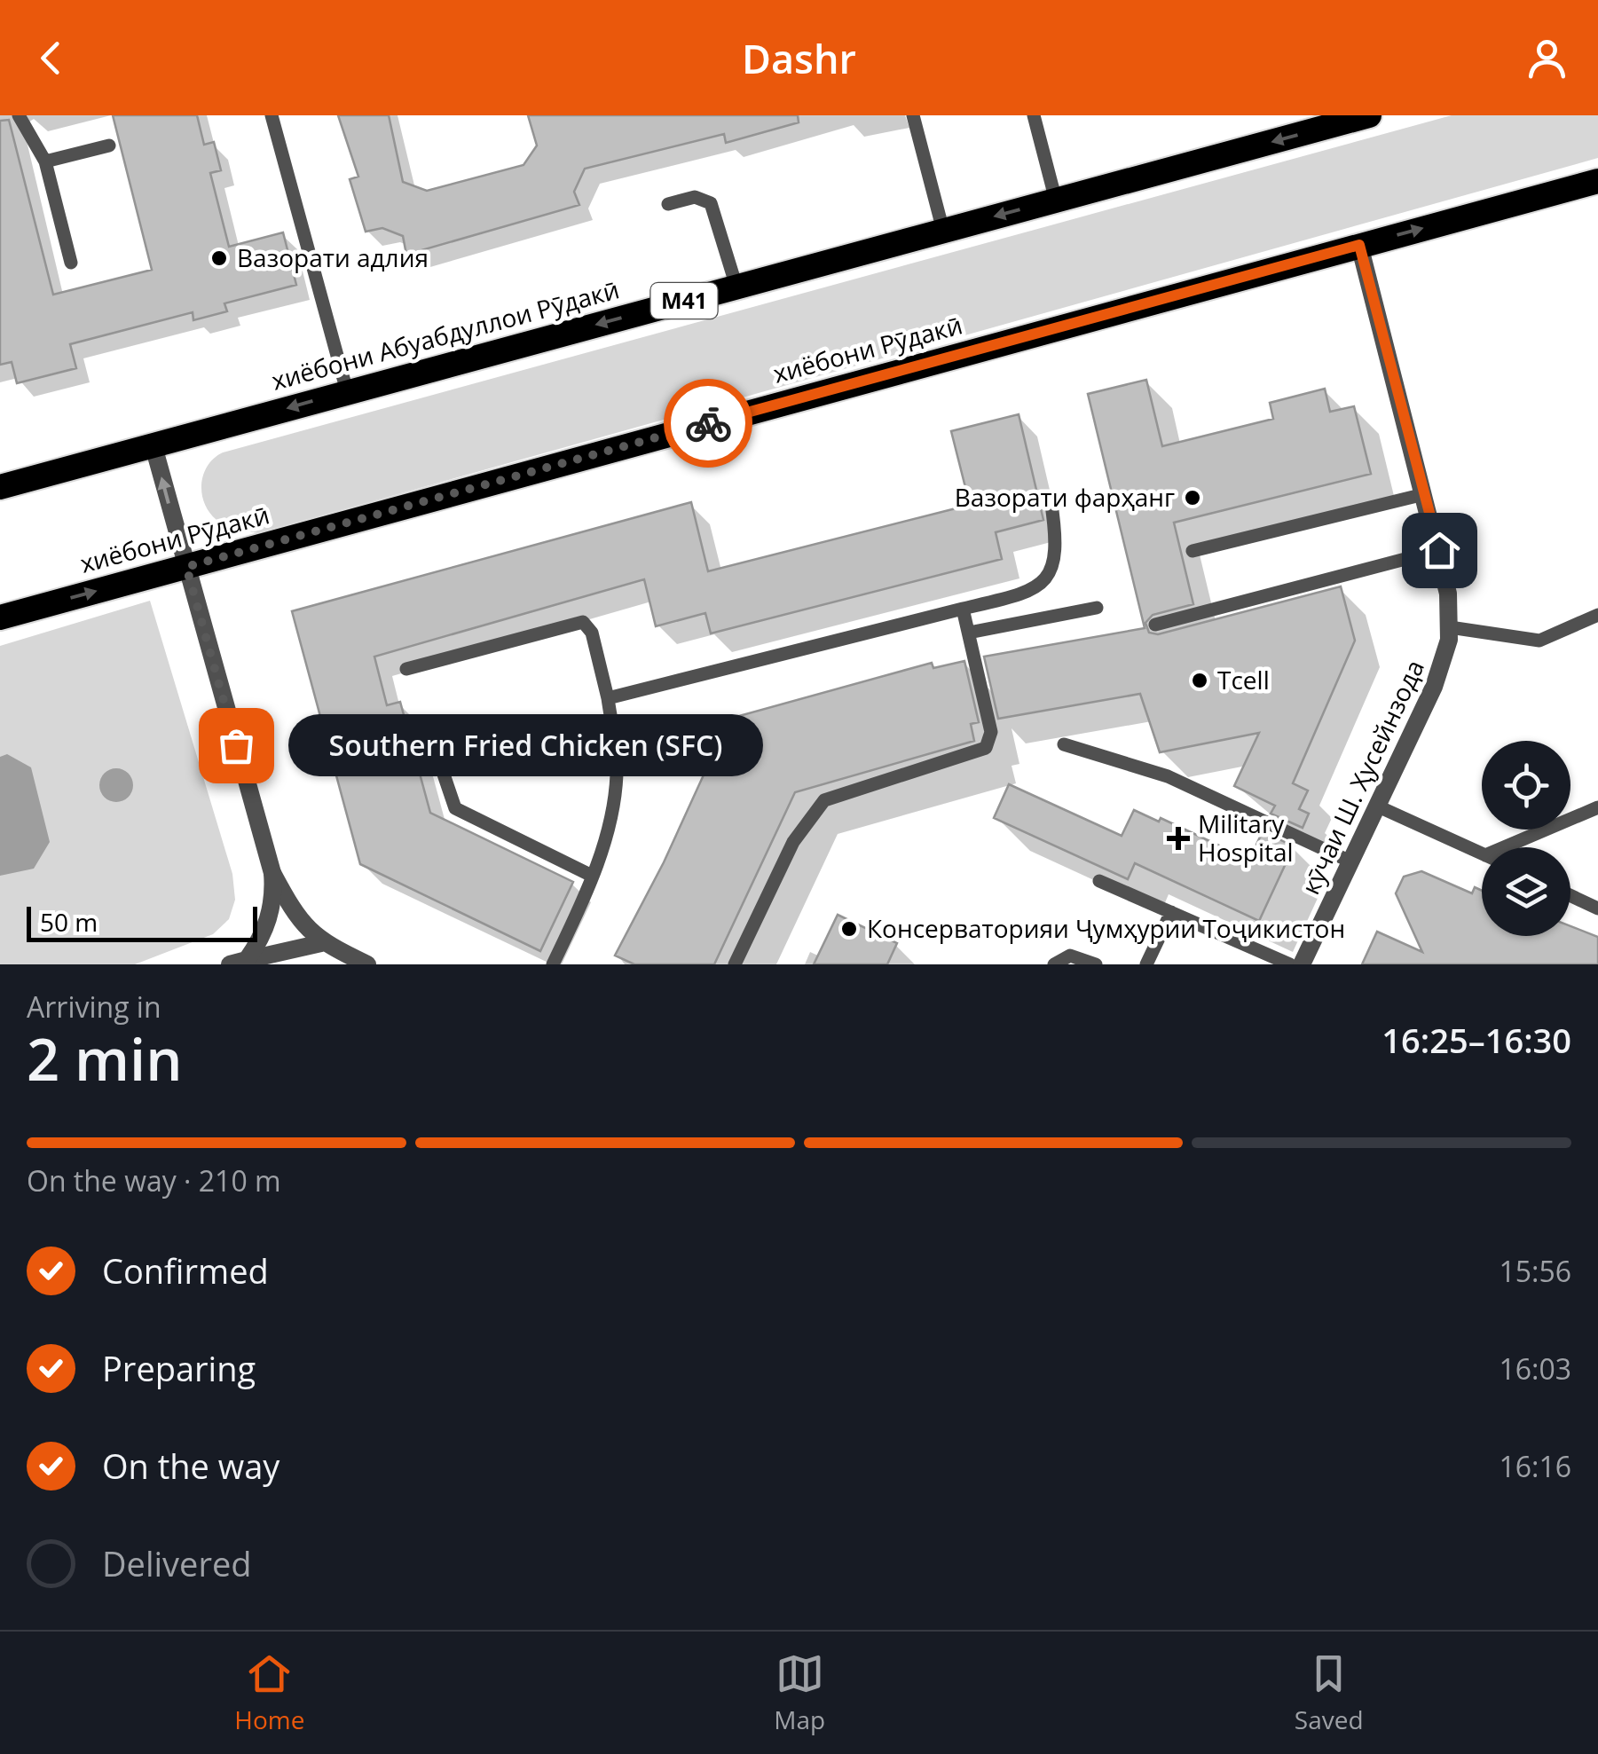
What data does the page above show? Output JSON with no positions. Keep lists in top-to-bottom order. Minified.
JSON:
{"streets":{"highway":["M41","хиёбони Абуабдуллои Рӯдакӣ","хиёбони Рӯдакӣ"],"street":["кӯчаи Ш. Ҳусейнзода"]},"crossings":[["хиёбони Рӯдакӣ","кӯчаи Ш. Ҳусейнзода"]],"one_way":["хиёбони Абуабдуллои Рӯдакӣ"],"places":{"other":["Вазорати адлия","Вазорати фарҳанг","Tcell","Southern Fried Chicken (SFC)","Консерваторияи Ҷумҳурии Тоҷикистон"],"health":["Military Hospital"]},"scale_bar":"50 m","page":{"header":"Dashr","bubble":"Southern Fried Chicken (SFC)","scale":"50 m","heading":["2 min","Arriving in","16:25–16:30"],"bar":"On the way · 210 m","list":[["Confirmed","15:56"],["Preparing","16:03"],["On the way","16:16"],"Delivered"],"tabs":["Home","Map","Saved"]}}
